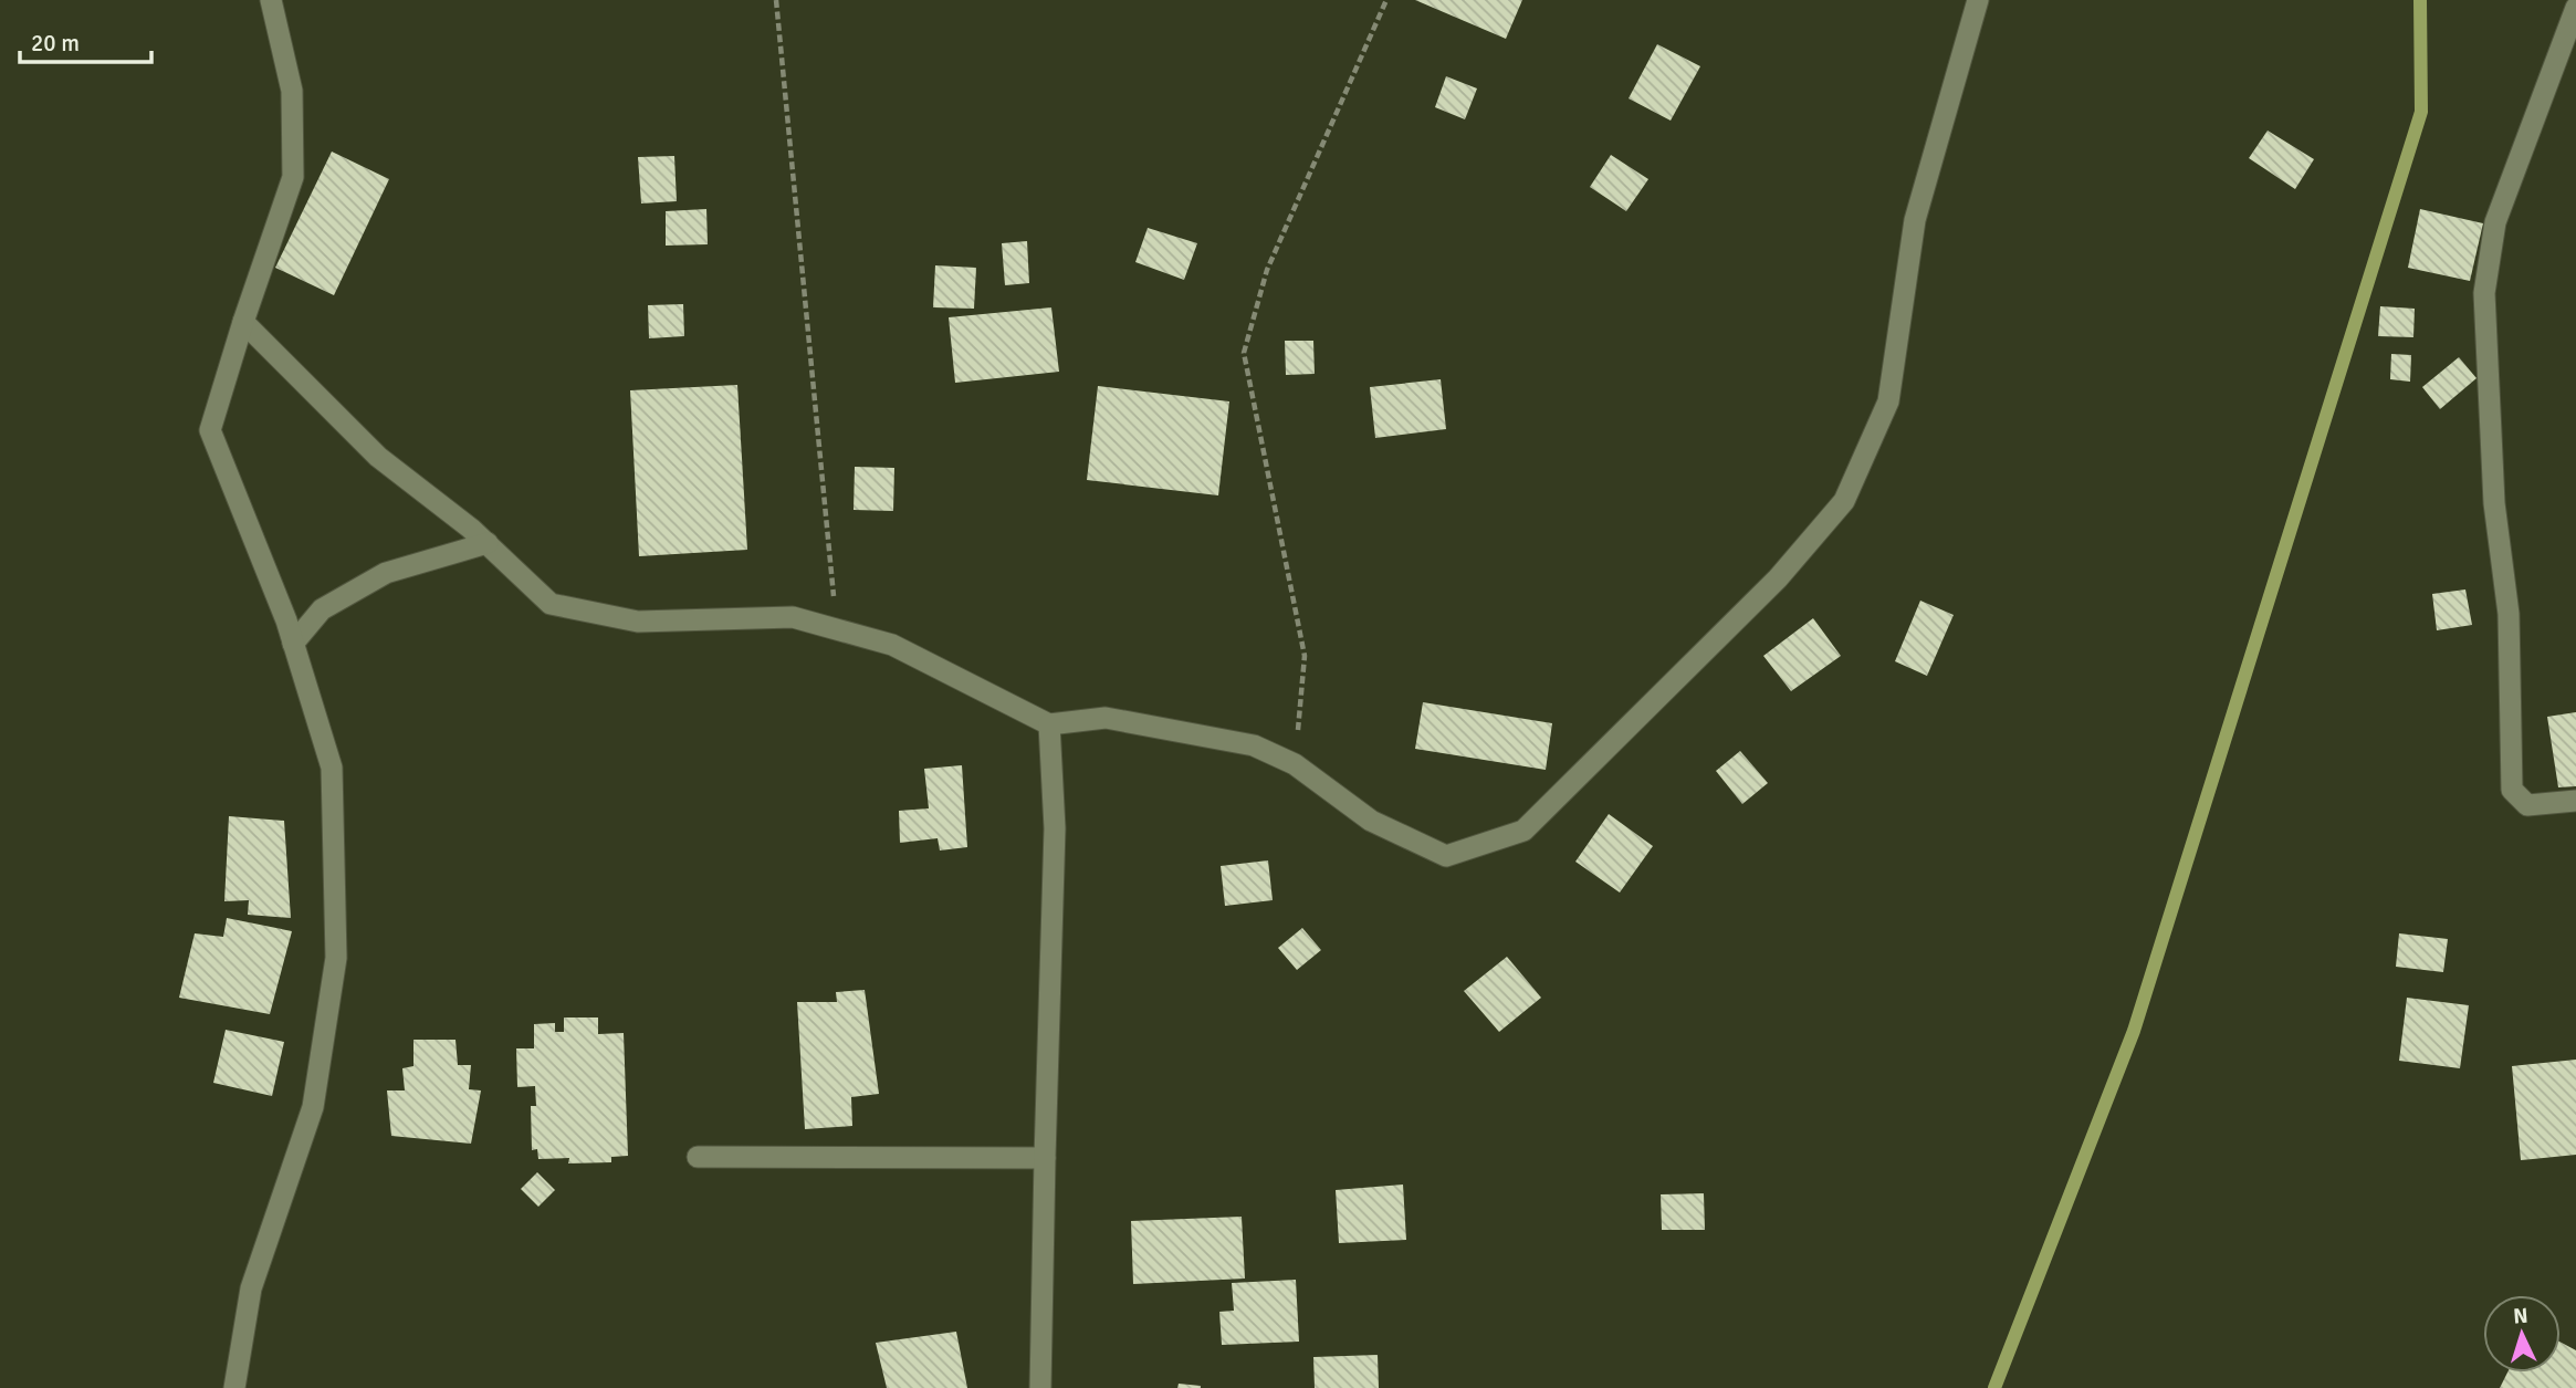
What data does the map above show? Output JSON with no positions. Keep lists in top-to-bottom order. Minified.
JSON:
{"scale_bar":"20 m","north":"top"}
